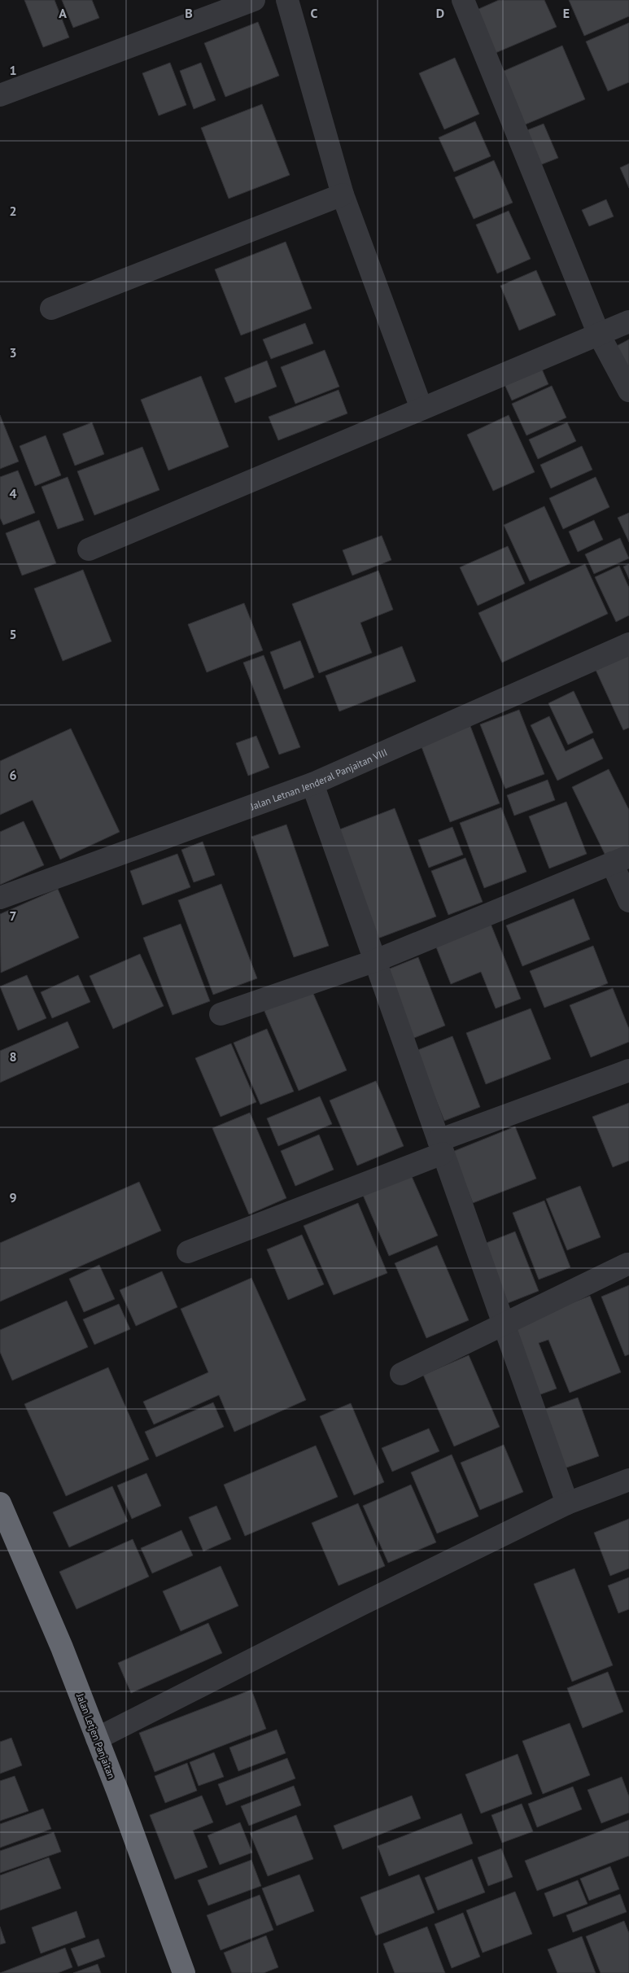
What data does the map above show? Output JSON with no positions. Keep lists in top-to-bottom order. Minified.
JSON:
{"streets":{"highway":["Jalan Letjen Panjaitan"],"street":["Jalan Letnan Jenderal Panjaitan VIII"]},"grid":{"columns":["A","B","C","D","E"],"rows":["1","2","3","4","5","6","7","8","9"]}}
